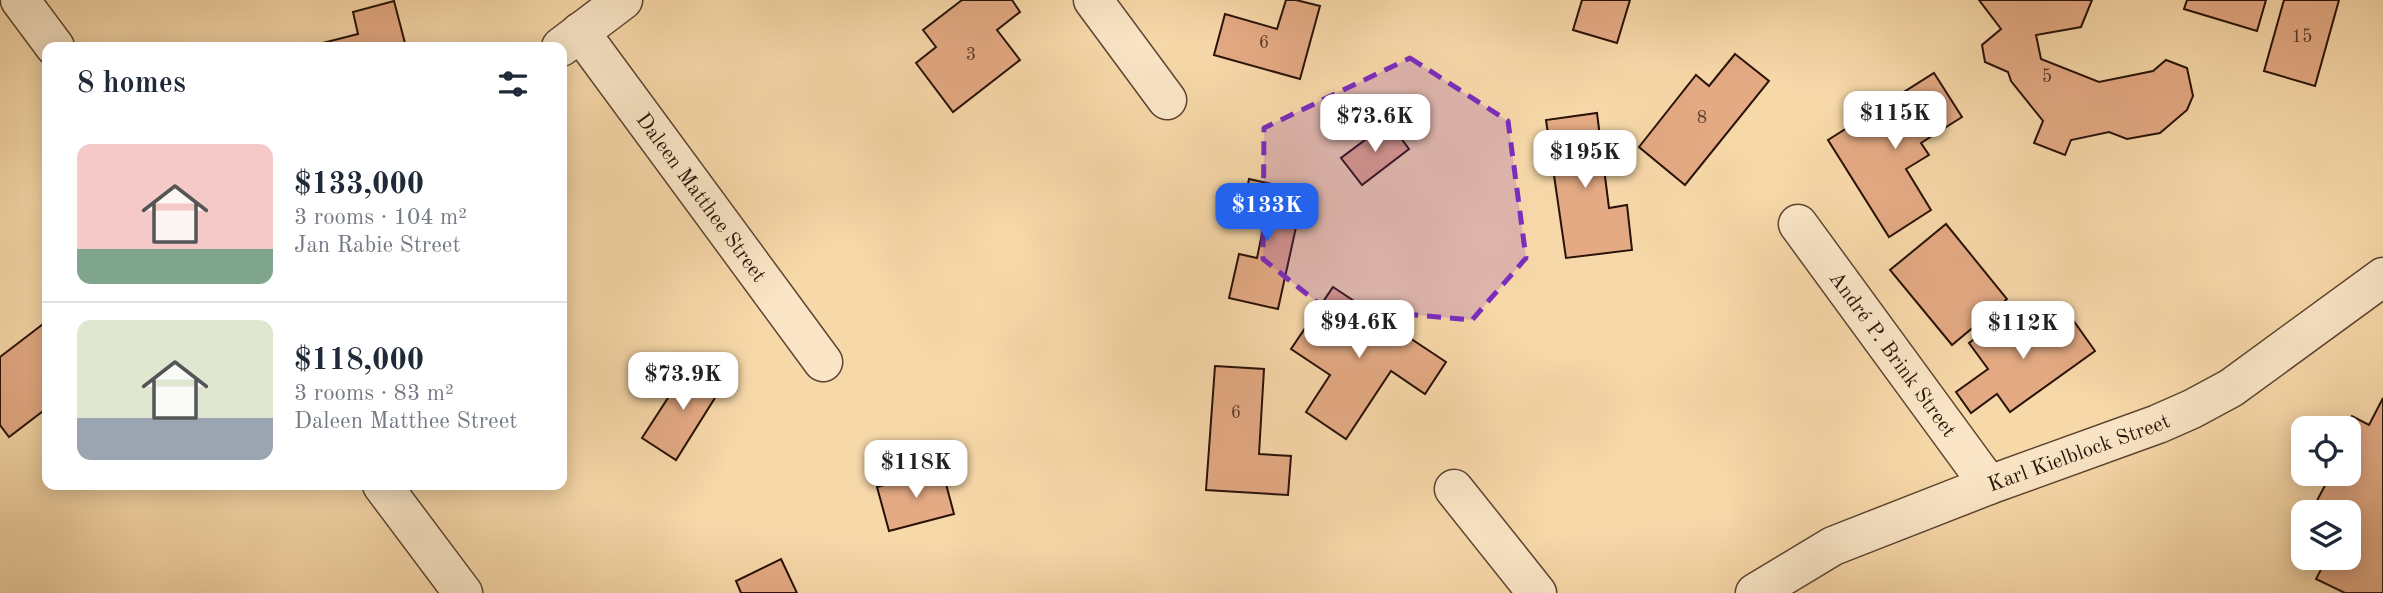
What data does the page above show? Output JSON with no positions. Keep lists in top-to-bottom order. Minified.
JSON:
{"streets":{"street":["Daleen Matthee Street","André P. Brink Street","Karl Kielblock Street"]},"crossings":[["André P. Brink Street","Karl Kielblock Street"]],"house_numbers":["15","6","3","5","8","6"],"page":{"heading":"8 homes","price":["$115K","$73.6K","$195K","$133K","$94.6K","$112K","$73.9K","$118K"],"list":[{"name":"$133,000","note":"3 rooms · 104 m² · Jan Rabie Street"},{"name":"$118,000","note":"3 rooms · 83 m² · Daleen Matthee Street"}]}}
